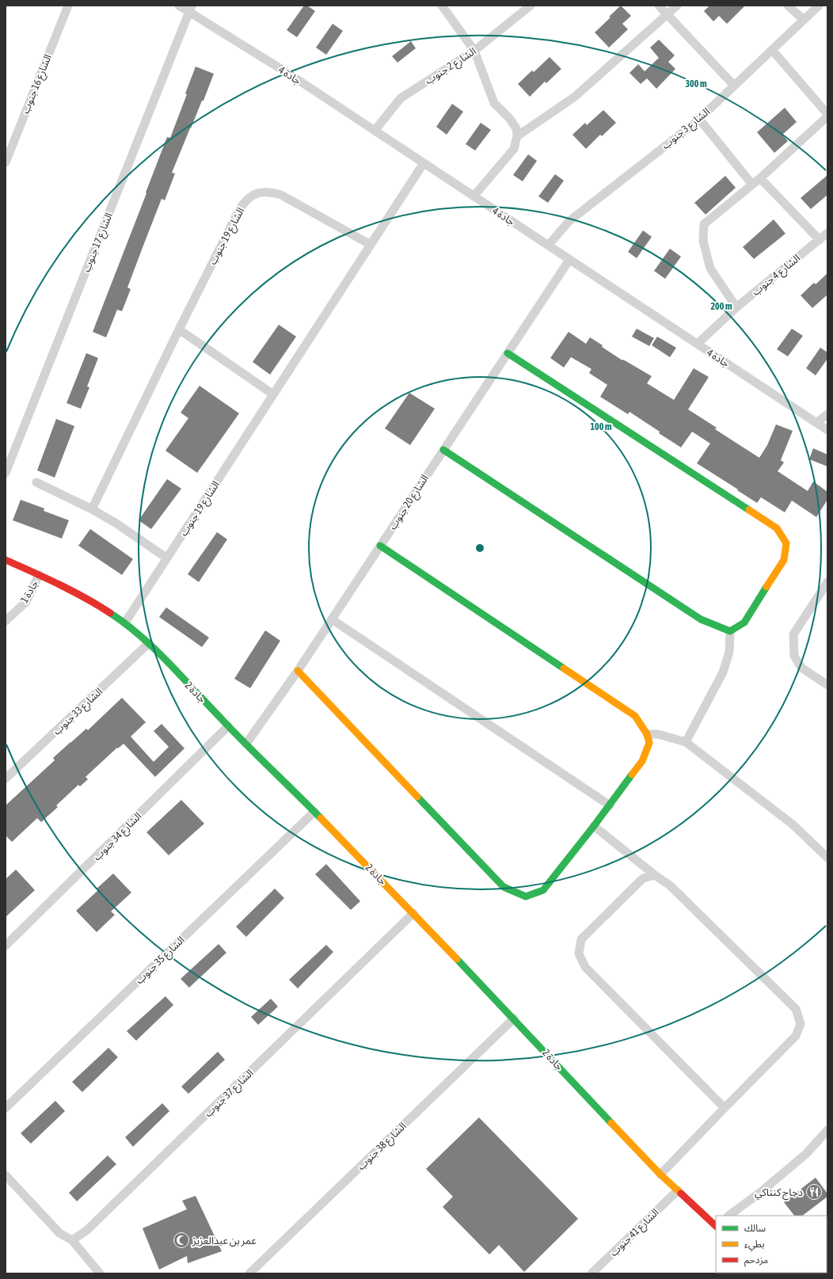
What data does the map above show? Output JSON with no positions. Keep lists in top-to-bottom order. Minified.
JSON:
{"streets":{"street":["الشارع 2 جنوب","جادة 4","الشارع 16 جنوب","الشارع 3 جنوب","الشارع 19 جنوب","الشارع 17 جنوب","الشارع 4 جنوب","الشارع 20 جنوب","جادة 1","جادة 2","الشارع 33 جنوب","الشارع 34 جنوب","الشارع 35 جنوب","الشارع 37 جنوب","الشارع 38 جنوب","الشارع 41 جنوب"]},"crossings":[["الشارع 2 جنوب","جادة 4"],["جادة 4","الشارع 3 جنوب"],["جادة 4","الشارع 19 جنوب"],["جادة 4","الشارع 17 جنوب"],["جادة 4","الشارع 4 جنوب"],["جادة 4","الشارع 20 جنوب"],["الشارع 19 جنوب","جادة 2"],["الشارع 20 جنوب","جادة 2"],["جادة 1","جادة 2"],["جادة 2","الشارع 33 جنوب"],["جادة 2","الشارع 34 جنوب"],["جادة 2","الشارع 35 جنوب"],["جادة 2","الشارع 37 جنوب"],["جادة 2","الشارع 38 جنوب"],["جادة 2","الشارع 41 جنوب"]],"places":{"restaurant":["دجاج كنتاكي"],"mosque":["عمر بن عبدالعزيز"]},"legend":["سالك","بطيء","مزدحم"],"rings":["300 m","200 m","100 m"]}
